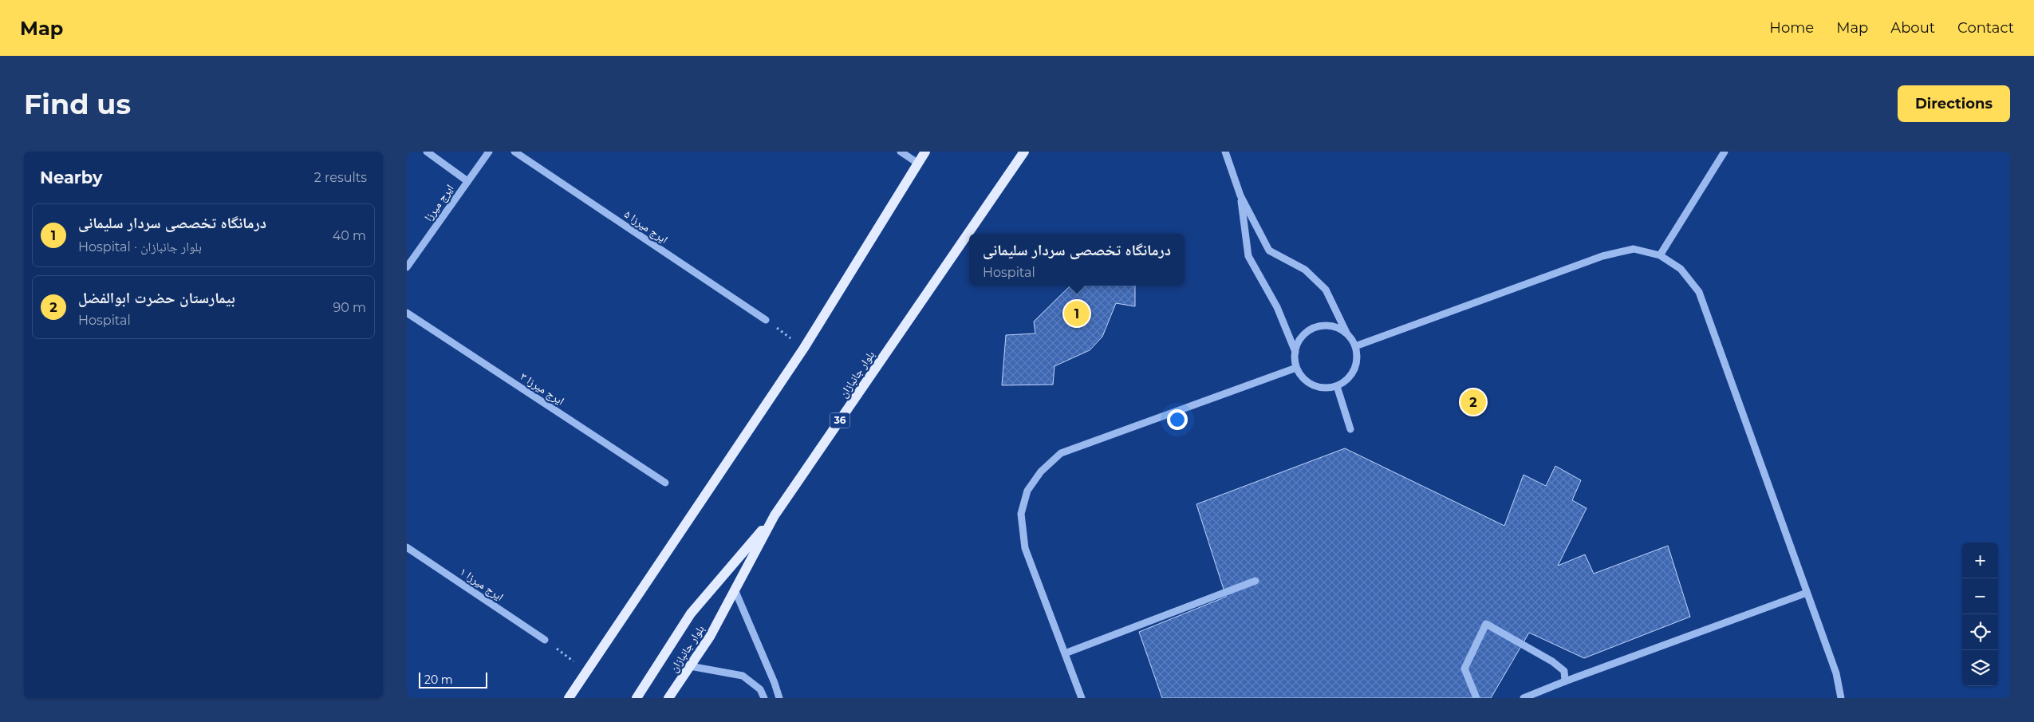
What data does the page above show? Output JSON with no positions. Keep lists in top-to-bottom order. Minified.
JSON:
{"streets":{"main road":["بلوار جانبازان","36"],"street":["ایرج میرزا","ایرج میرزا ۵","ایرج میرزا ۳","ایرج میرزا ۱"]},"scale_bar":"20 m","page":{"header":"Map","nav":["Home","Map","About","Contact"],"buttons":"Directions","title":"Find us","heading":["Nearby","2 results"],"list":[{"mark":"1","name":"درمانگاه تخصصی سردار سلیمانی","note":"Hospital · بلوار جانبازان","value":"40 m"},{"mark":"2","name":"بیمارستان حضرت ابوالفضل","note":"Hospital","value":"90 m"}],"popup":["درمانگاه تخصصی سردار سلیمانی","Hospital"],"pins":["1","2"],"map_buttons":["+","−"],"scale":"20 m"}}
